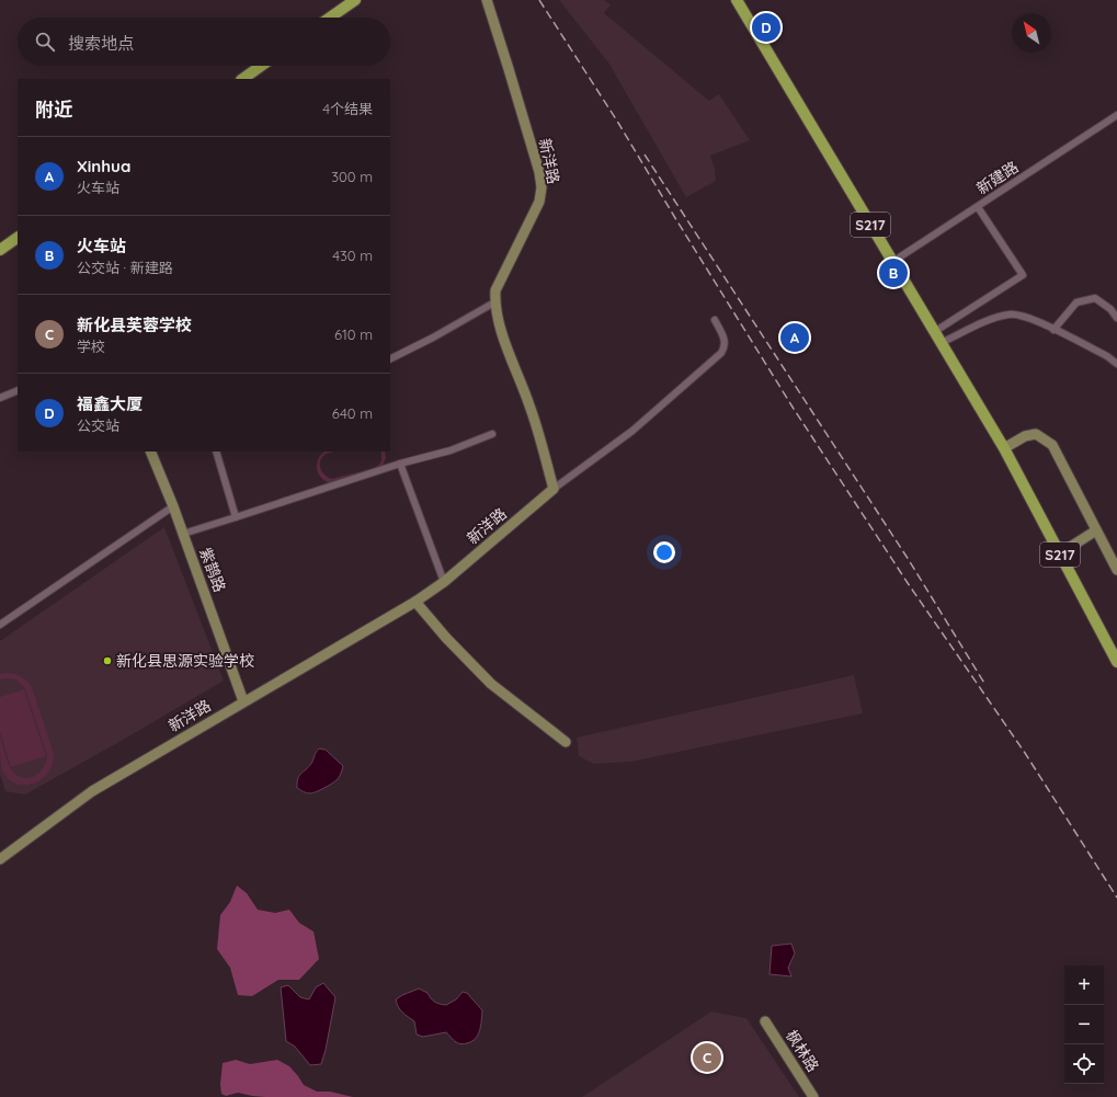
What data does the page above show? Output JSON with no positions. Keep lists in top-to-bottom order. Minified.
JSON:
{"streets":{"main road":["S217"],"street":["新洋路","新建路","紫鹊路","枫林路"]},"crossings":[["新洋路","紫鹊路"],["新建路","S217"]],"places":["新化县思源实验学校"],"north":"top left","page":{"pins":["D","B","A","C"],"search":"搜索地点","heading":["附近","4个结果"],"list":[{"mark":"A","name":"Xinhua","note":"火车站","value":"300 m"},{"mark":"B","name":"火车站","note":"公交站 · 新建路","value":"430 m"},{"mark":"C","name":"新化县芙蓉学校","note":"学校","value":"610 m"},{"mark":"D","name":"福鑫大厦","note":"公交站","value":"640 m"}],"map_buttons":["+","−"]}}
